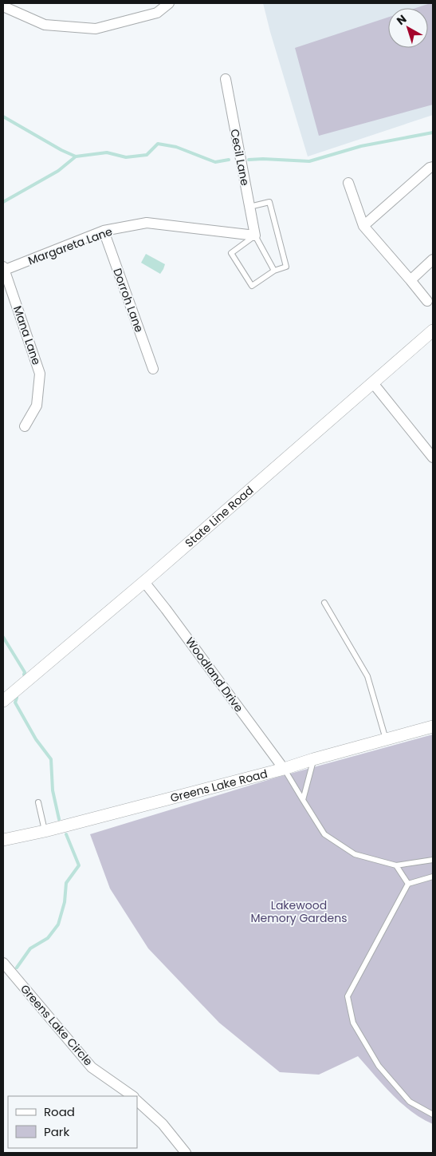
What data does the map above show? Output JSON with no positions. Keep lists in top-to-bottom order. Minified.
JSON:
{"streets":{"street":["Cecil Lane","Margareta Lane","Dorroh Lane","Mana Lane","State Line Road","Woodland Drive","Greens Lake Road","Greens Lake Circle"]},"crossings":[["Cecil Lane","Margareta Lane"],["Margareta Lane","Dorroh Lane"],["Margareta Lane","Mana Lane"],["State Line Road","Woodland Drive"],["Woodland Drive","Greens Lake Road"]],"parks":["Lakewood Memory Gardens"],"legend":["Road","Park"],"north":"top left"}
